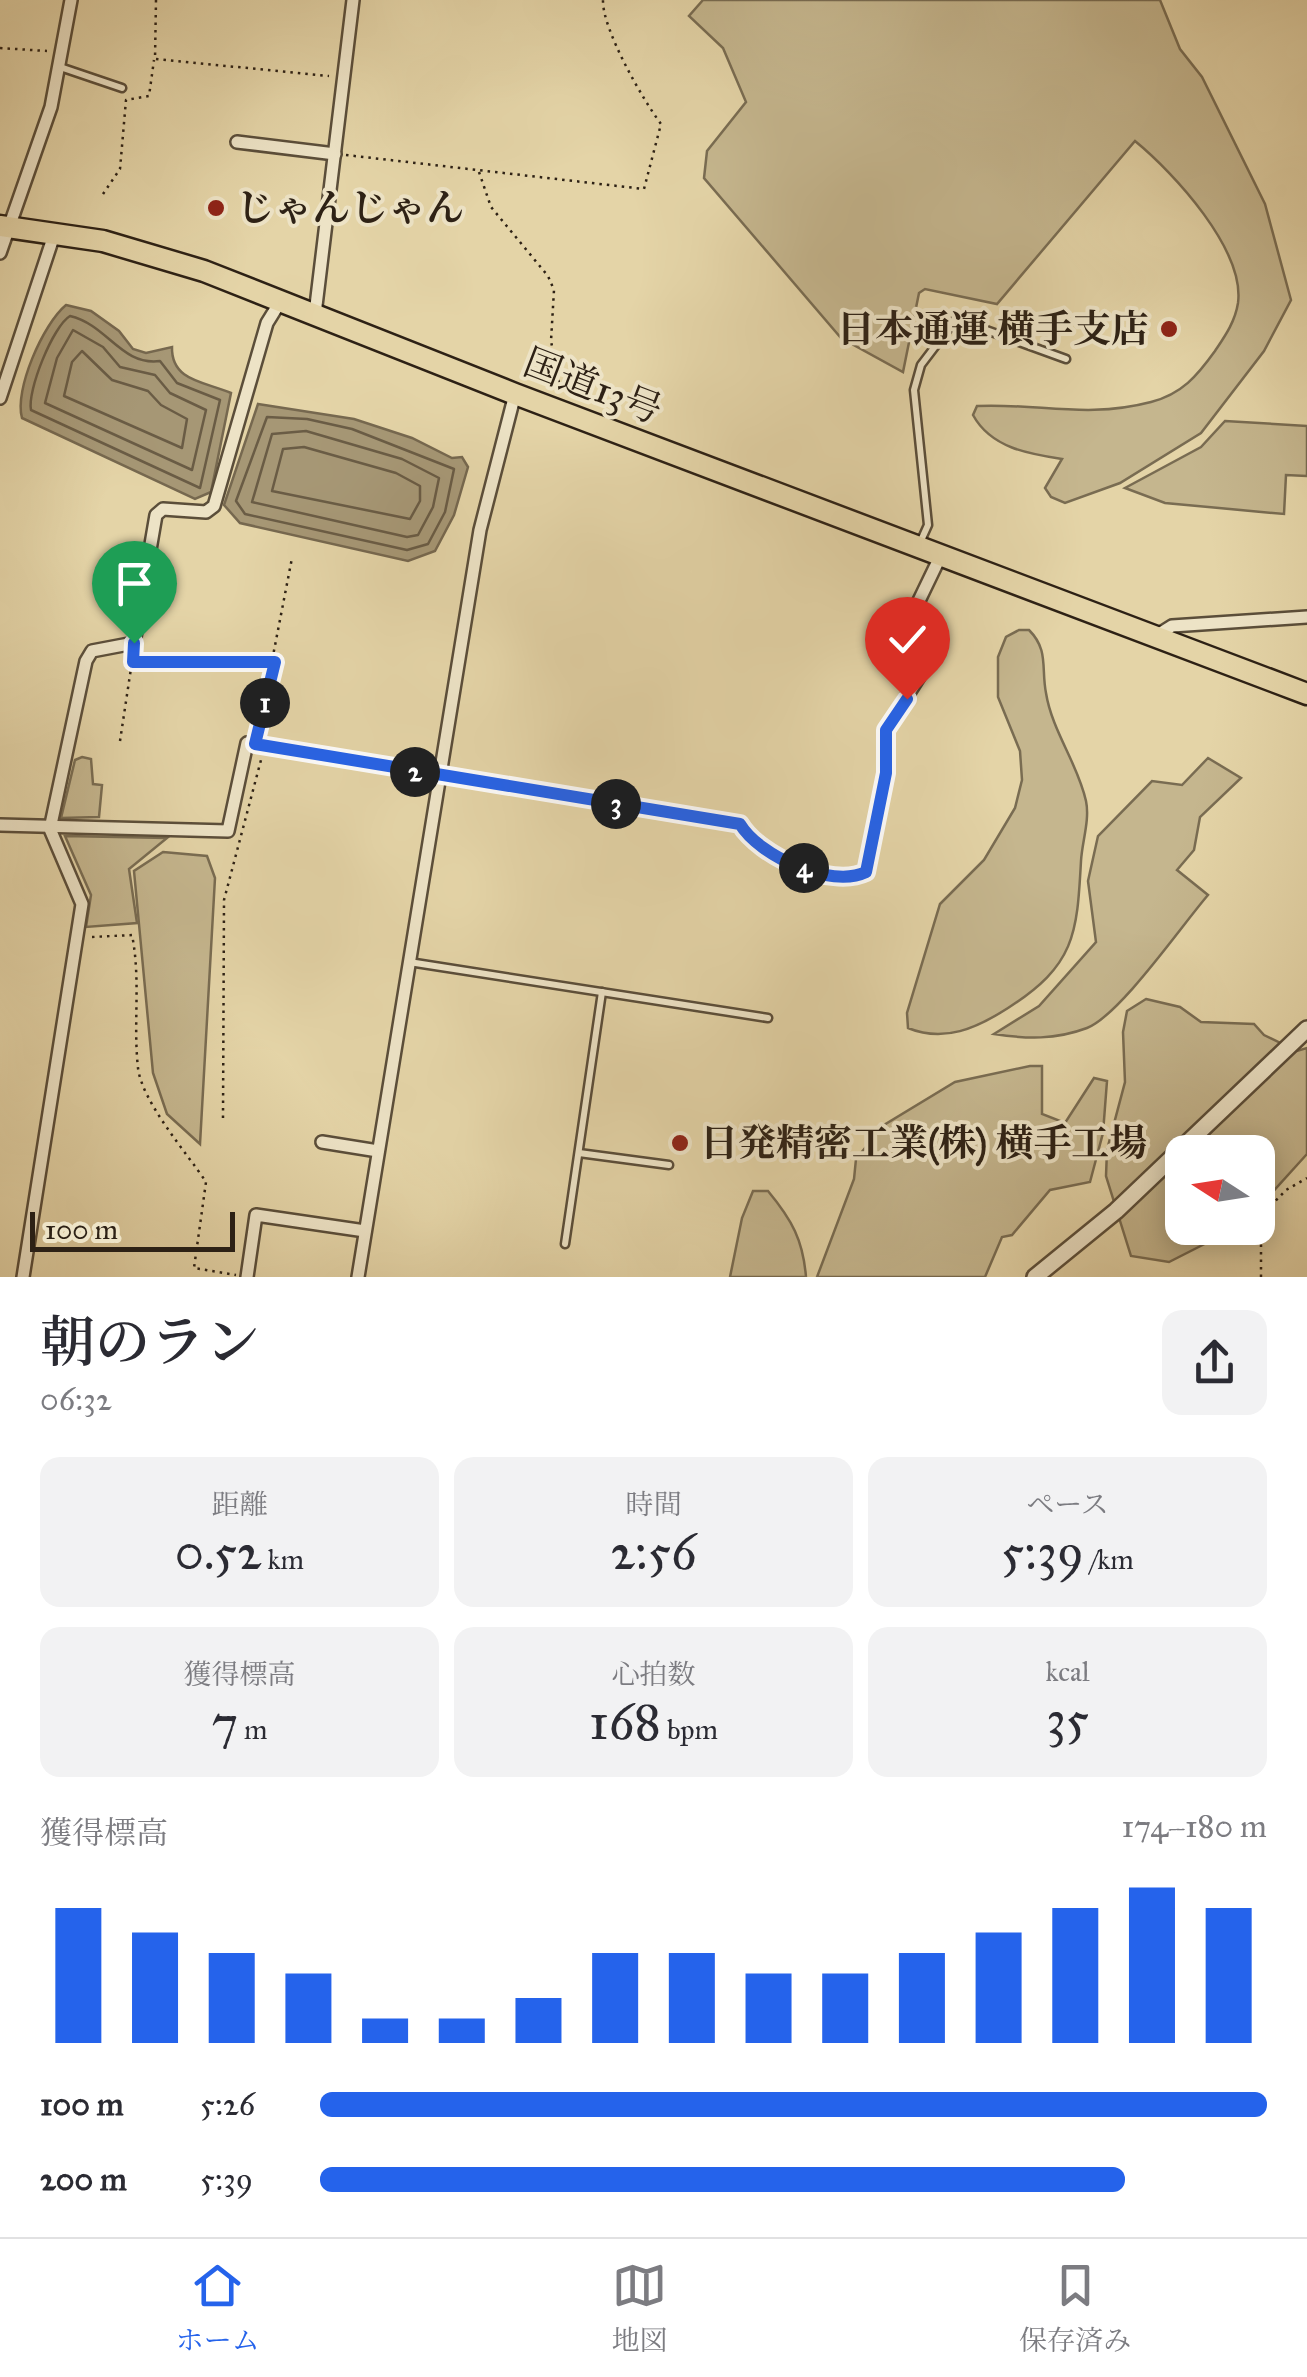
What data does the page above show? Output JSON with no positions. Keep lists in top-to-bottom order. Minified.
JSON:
{"streets":{"highway":["国道13号"]},"places":["じゃんじゃん","日本通運 横手支店","日発精密工業(株) 横手工場"],"scale_bar":"100 m","north":"left","page":{"pins":["1","2","3","4"],"scale":"100 m","heading":["朝のラン","06:32"],"stats":[["距離","0.52 km"],["時間","2:56"],["ペース","5:39 /km"],["獲得標高","7 m"],["心拍数","168 bpm"],["kcal","35"]],"chart":["獲得標高","174–180 m"],"list":[{"name":"100 m","note":"5:26"},{"name":"200 m","note":"5:39"}],"tabs":["ホーム","地図","保存済み"]}}
